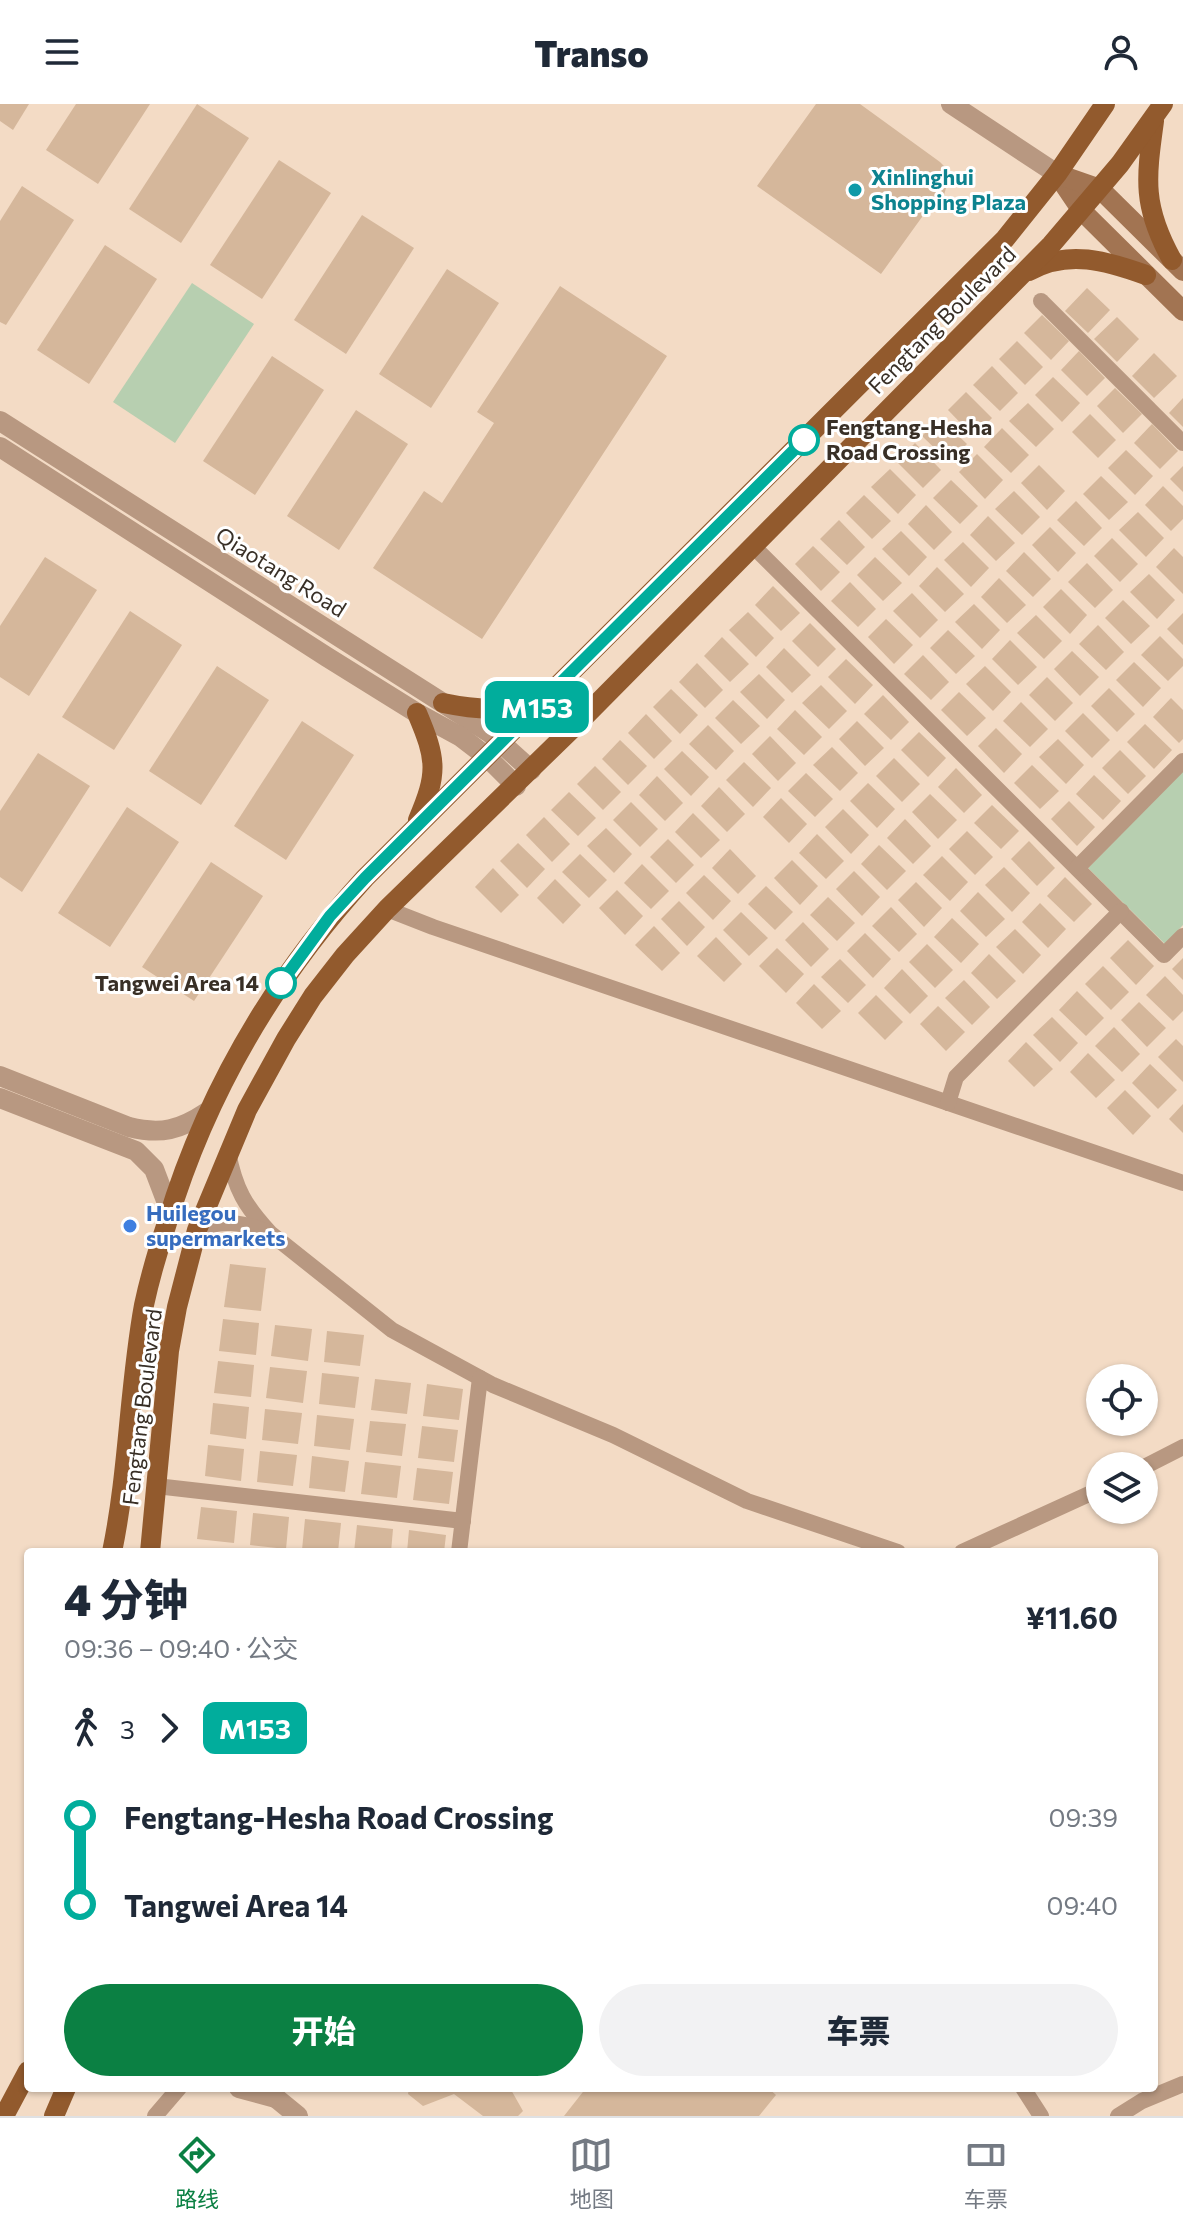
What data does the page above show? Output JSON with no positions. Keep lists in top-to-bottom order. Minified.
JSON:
{"streets":{"main road":["Fengtang Boulevard"],"street":["Qiaotang Road"]},"crossings":[["Fengtang Boulevard","Qiaotang Road"]],"places":["Xinlinghui Shopping Plaza","Fengtang-Hesha Road Crossing","Tangwei Area 14","Huilegou supermarkets"],"lines":["bus line M153"],"page":{"header":"Transo","on_map":"M153","heading":["4 分钟","09:36 – 09:40 · 公交","¥11.60"],"legs":["3","M153"],"list":[{"name":"Fengtang-Hesha Road Crossing","value":"09:39"},{"name":"Tangwei Area 14","value":"09:40"}],"buttons":["开始","车票"],"tabs":["路线","地图","车票"]}}
